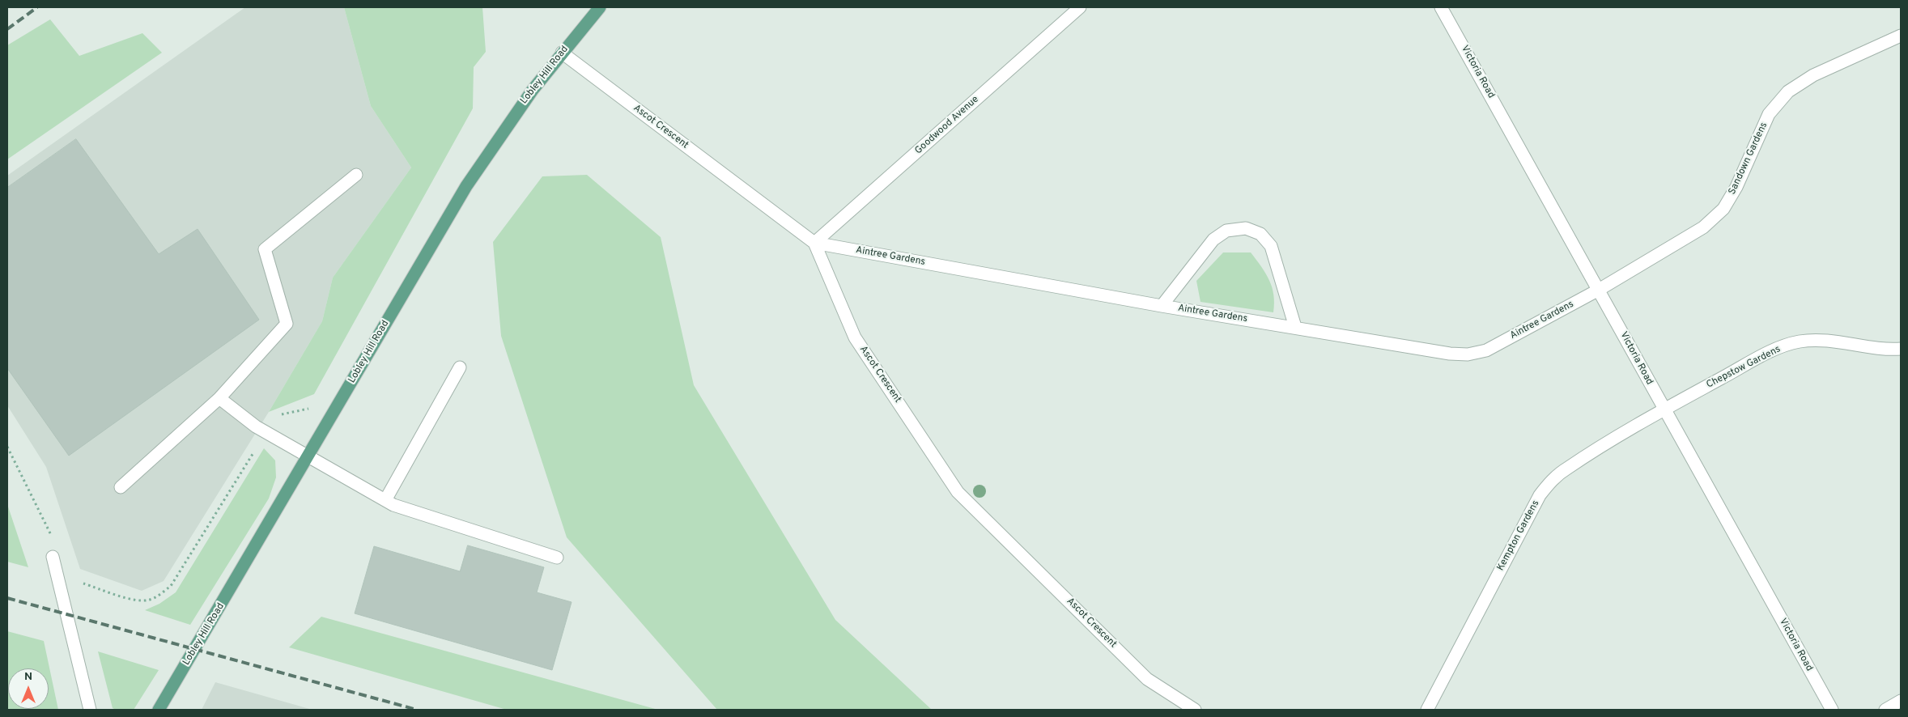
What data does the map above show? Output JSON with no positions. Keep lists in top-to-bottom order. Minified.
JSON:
{"streets":{"main road":["Lobley Hill Road"],"street":["Victoria Road","Goodwood Avenue","Ascot Crescent","Sandown Gardens","Aintree Gardens","Chepstow Gardens","Kempton Gardens"]},"crossings":[["Victoria Road","Sandown Gardens"],["Victoria Road","Aintree Gardens"],["Victoria Road","Chepstow Gardens"],["Victoria Road","Kempton Gardens"],["Lobley Hill Road","Ascot Crescent"],["Goodwood Avenue","Ascot Crescent"],["Goodwood Avenue","Aintree Gardens"],["Ascot Crescent","Aintree Gardens"],["Sandown Gardens","Aintree Gardens"],["Chepstow Gardens","Kempton Gardens"]],"north":"top"}
